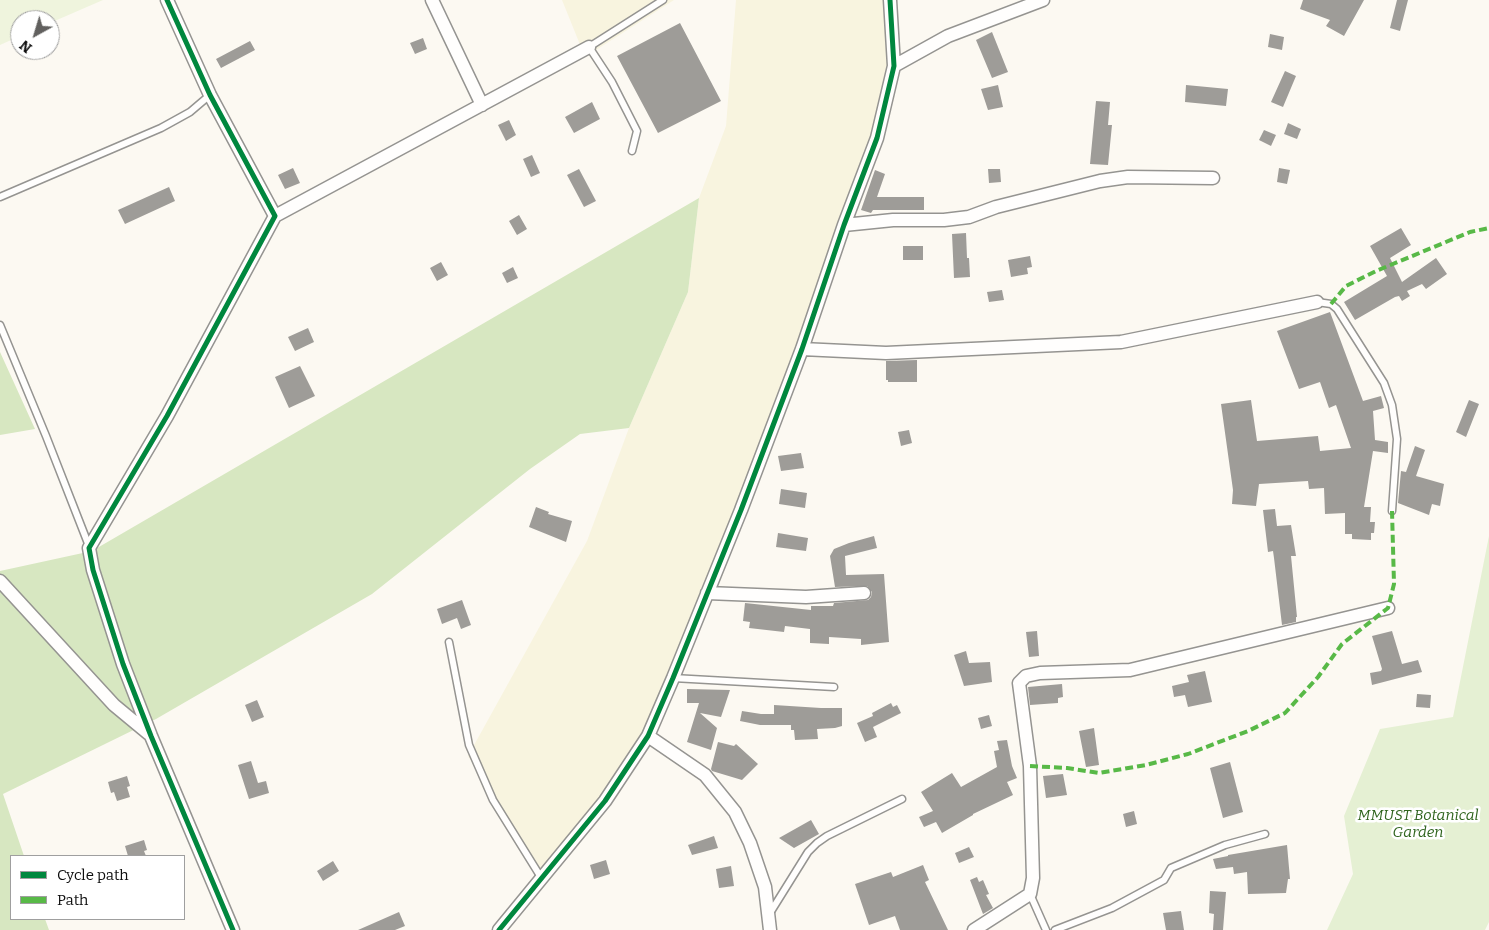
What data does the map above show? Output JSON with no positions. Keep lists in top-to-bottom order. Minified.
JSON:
{"parks":["MMUST Botanical Garden"],"legend":["Cycle path","Path"],"north":"bottom left"}
